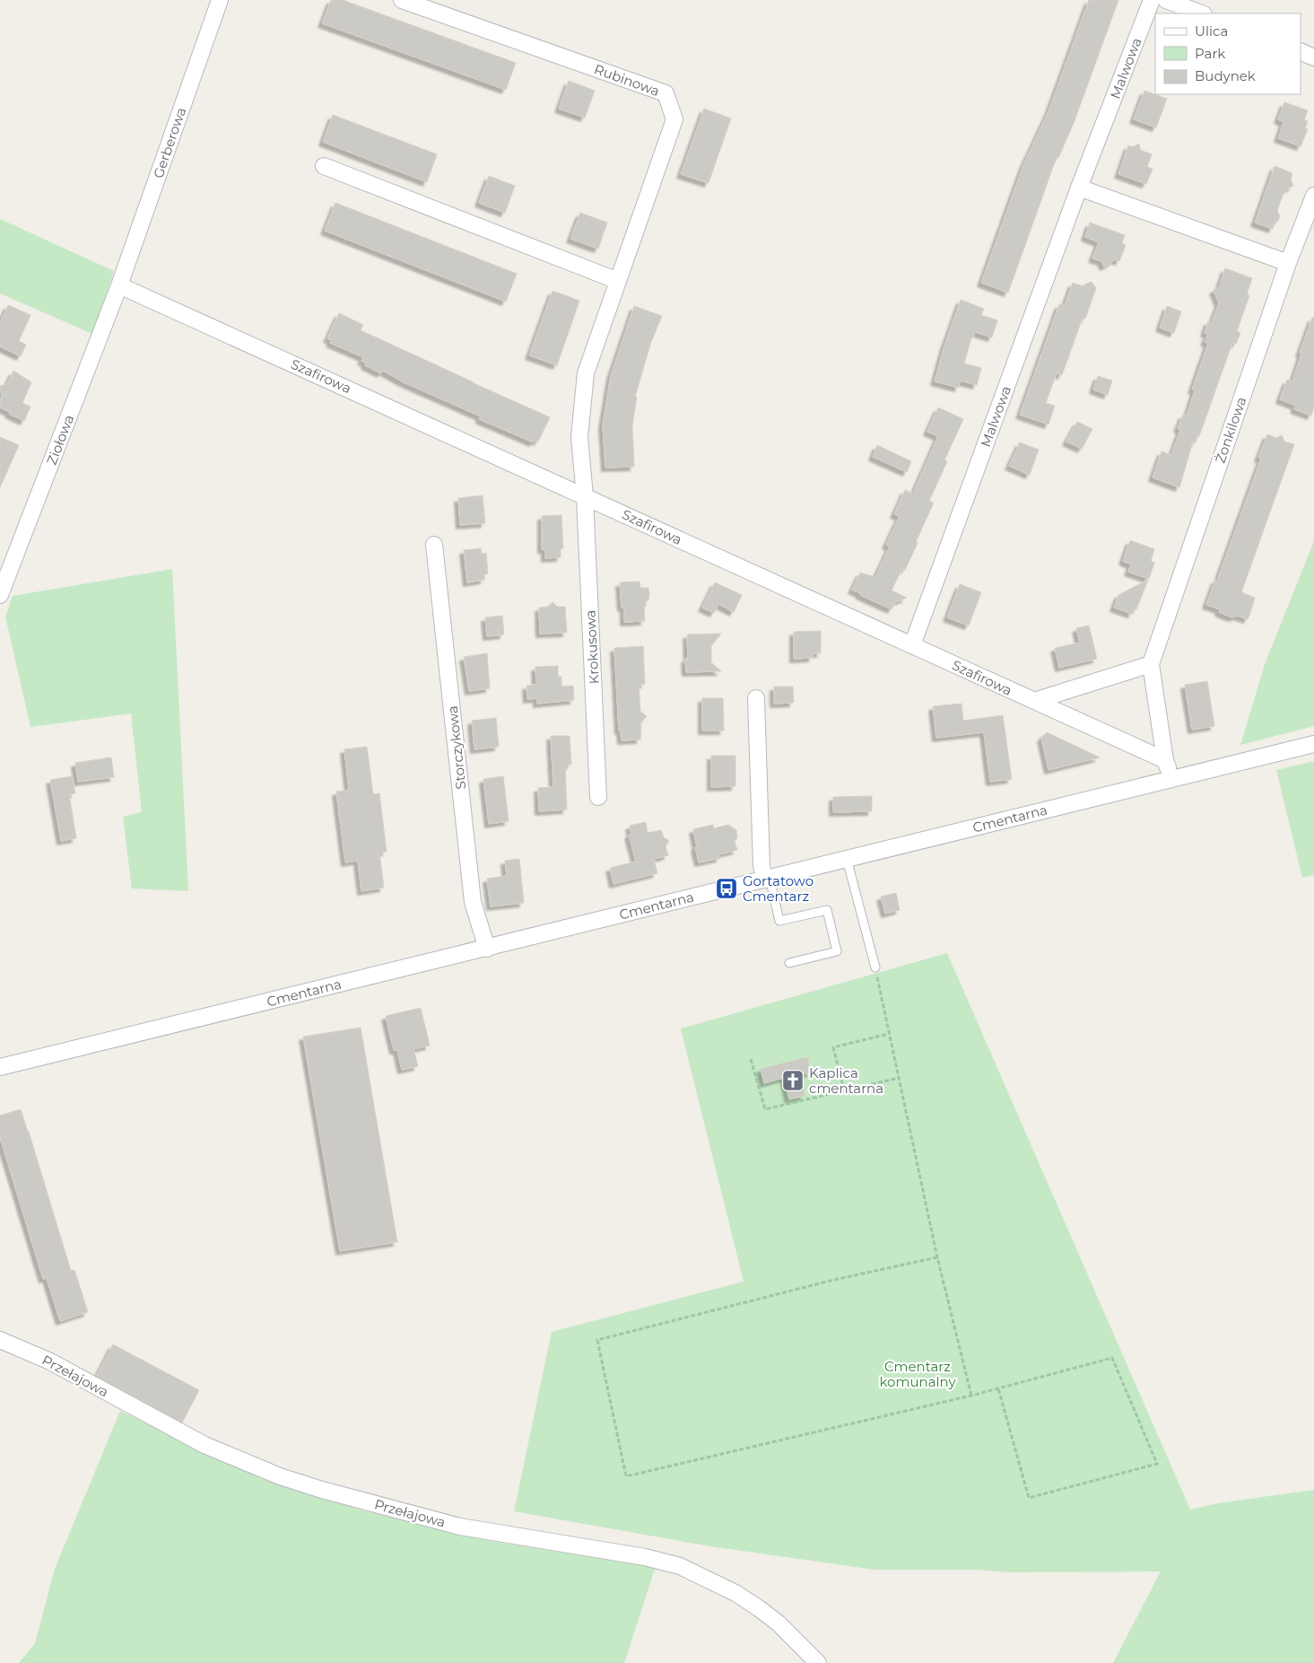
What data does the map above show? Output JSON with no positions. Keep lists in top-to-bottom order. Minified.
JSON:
{"streets":{"street":["Malwowa","Rubinowa","Gerberowa","Szafirowa","Żonkilowa","Ziołowa","Krokusowa","Storczykowa","Cmentarna","Przełajowa"]},"crossings":[["Malwowa","Szafirowa"],["Rubinowa","Szafirowa"],["Rubinowa","Krokusowa"],["Gerberowa","Szafirowa"],["Gerberowa","Ziołowa"],["Szafirowa","Żonkilowa"],["Szafirowa","Ziołowa"],["Szafirowa","Krokusowa"],["Storczykowa","Cmentarna"]],"parks":["Cmentarz komunalny"],"places":{"bus stop":["Gortatowo Cmentarz"],"church":["Kaplica cmentarna"]},"legend":["Ulica","Park","Budynek"]}
